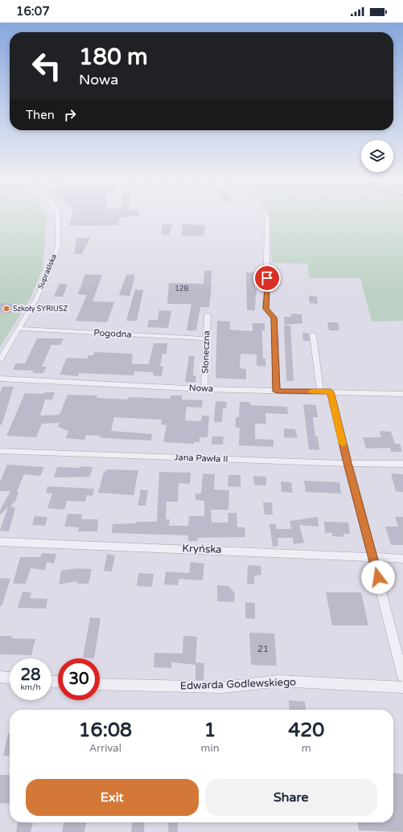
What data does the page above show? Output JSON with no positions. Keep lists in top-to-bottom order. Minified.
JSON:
{"streets":{"street":["Supraślska","Pogodna","Słoneczna","Nowa","Jana Pawła II","Kryńska","Edwarda Godlewskiego"]},"crossings":[["Supraślska","Pogodna"],["Pogodna","Słoneczna"],["Słoneczna","Nowa"]],"places":["Szkoły SYRIUSZ"],"house_numbers":["12B","21"],"page":{"status":"16:07","turn":["180 m","Nowa"],"then":"Then","speed":"28 km/h","limit":"30","eta":["16:08","Arrival","1","min","420","m"],"buttons":["Exit","Share"]}}
